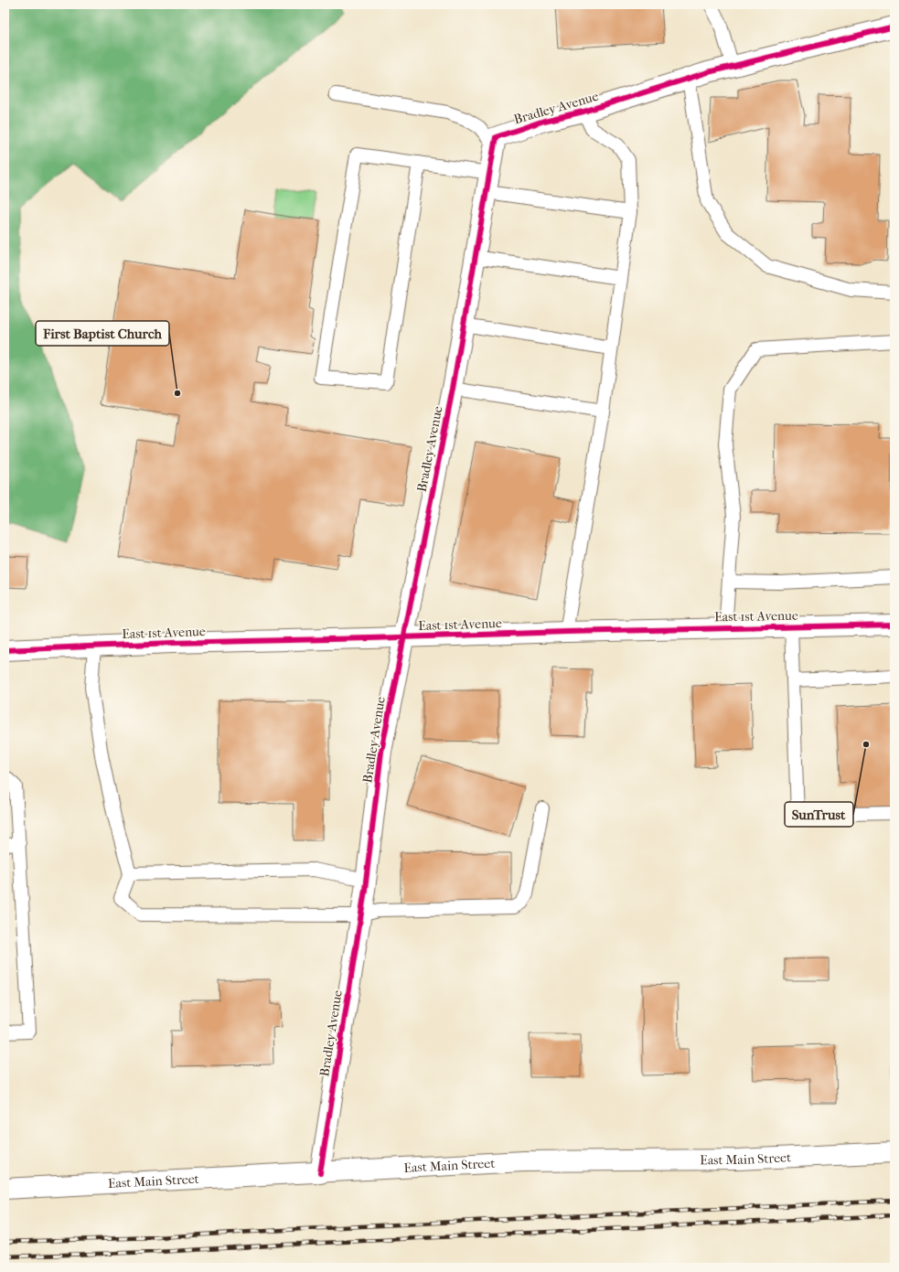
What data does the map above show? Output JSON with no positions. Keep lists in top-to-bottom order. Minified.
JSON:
{"streets":{"street":["Bradley Avenue","East 1st Avenue","East Main Street"]},"crossings":[["Bradley Avenue","East 1st Avenue"],["Bradley Avenue","East Main Street"]],"places":["First Baptist Church","SunTrust"]}
